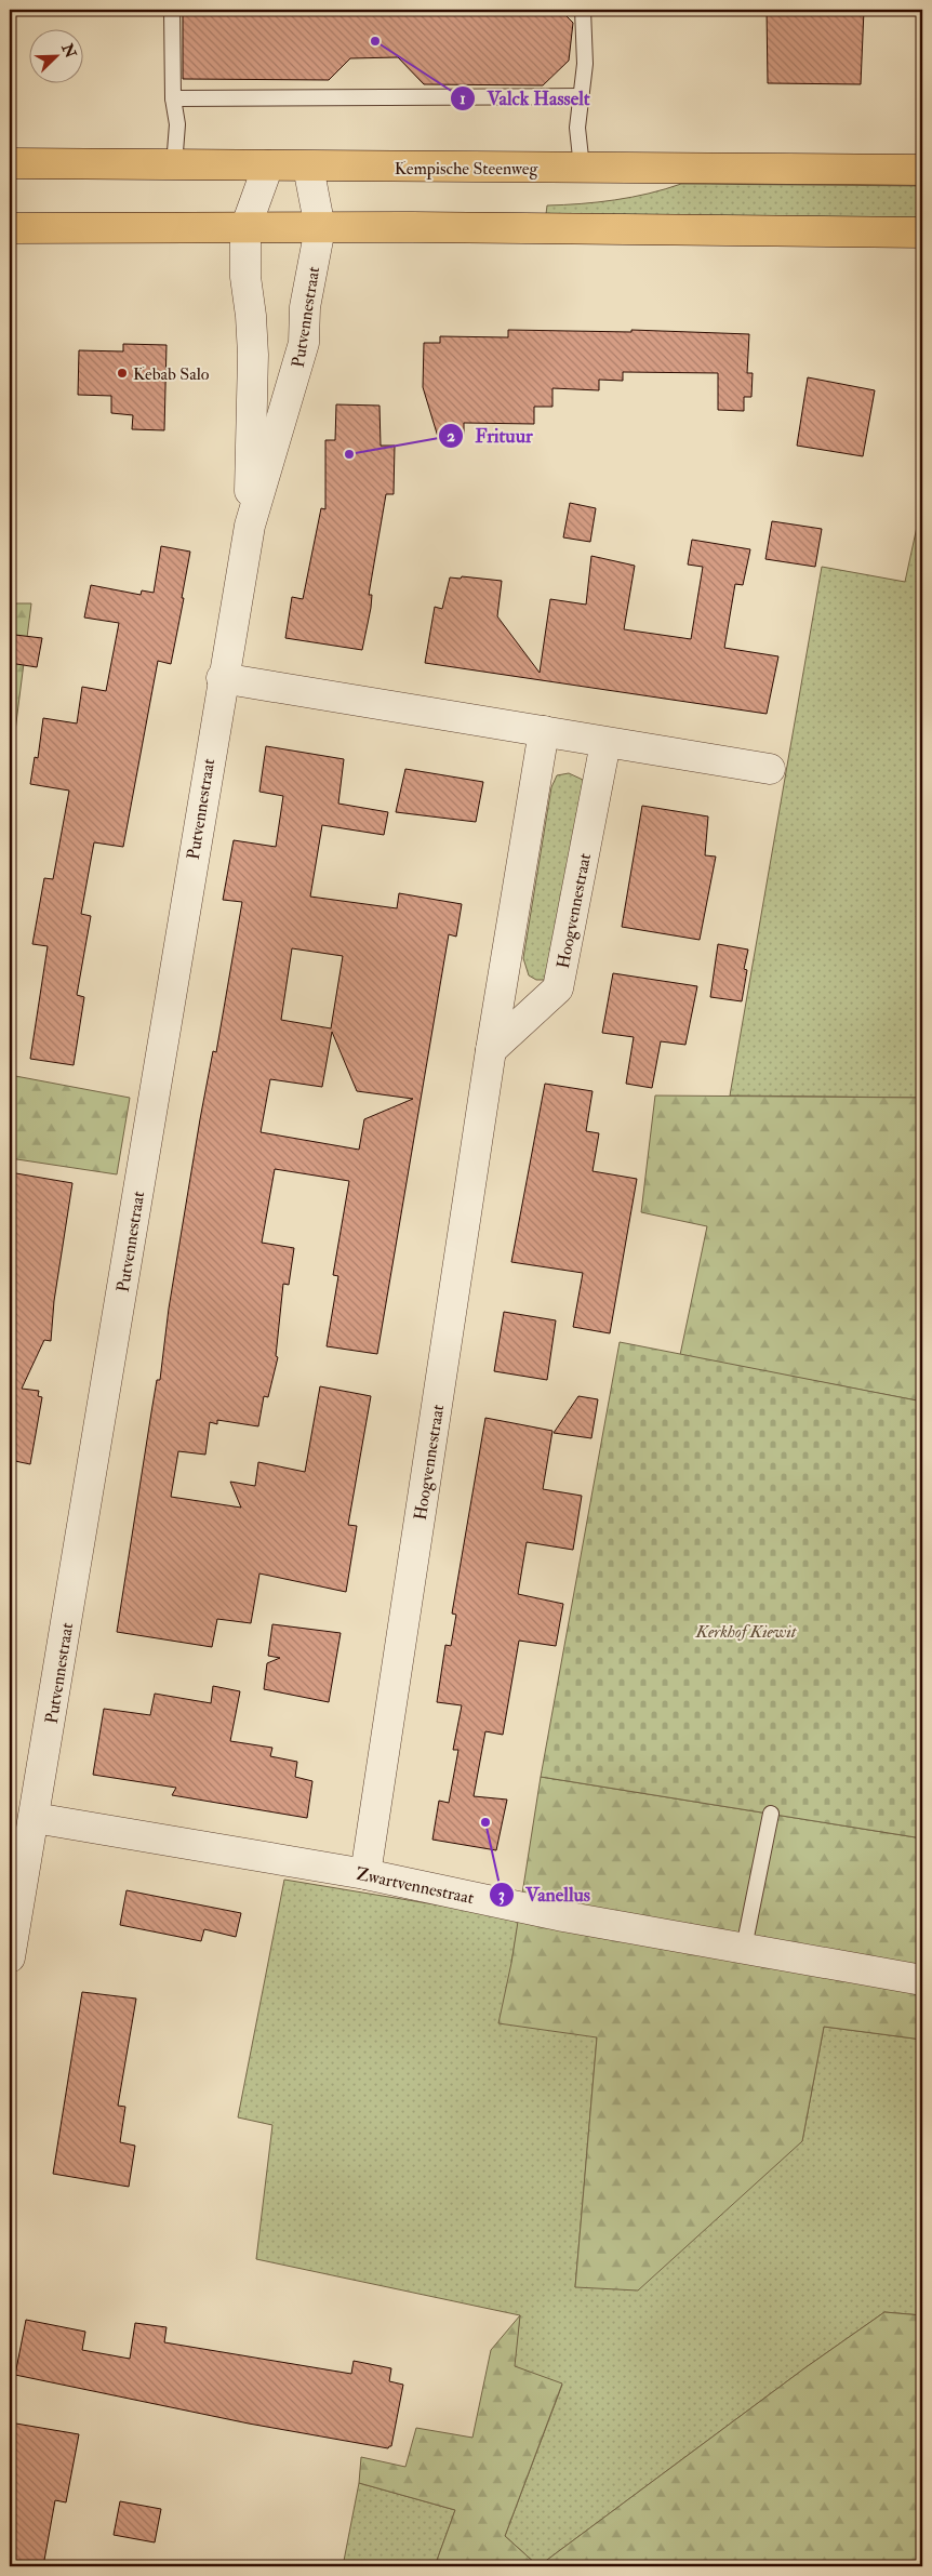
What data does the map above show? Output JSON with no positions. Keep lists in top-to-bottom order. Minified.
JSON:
{"streets":{"main road":["Kempische Steenweg"],"street":["Putvennestraat","Hoogvennestraat","Zwartvennestraat"]},"crossings":[["Kempische Steenweg","Putvennestraat"],["Putvennestraat","Zwartvennestraat"],["Hoogvennestraat","Zwartvennestraat"]],"parks":["Kerkhof Kiewit"],"places":["Valck Hasselt","Kebab Salo","Frituur","Vanellus"],"north":"top right"}
